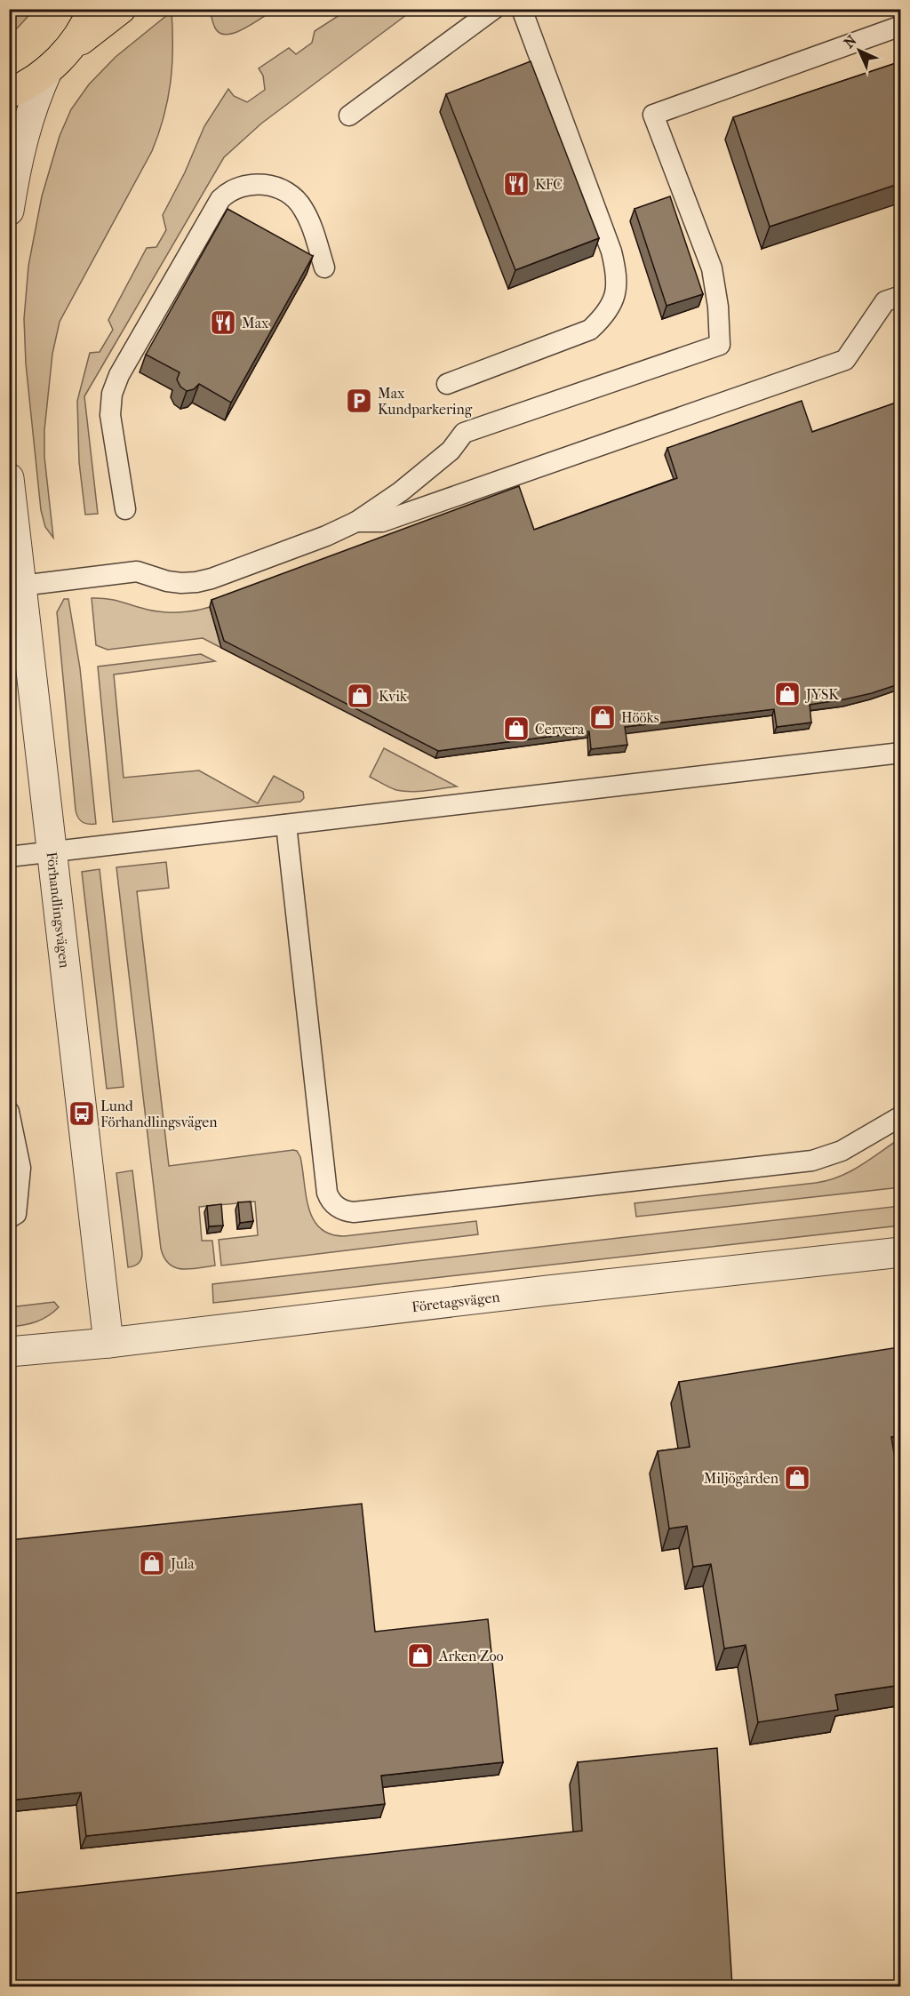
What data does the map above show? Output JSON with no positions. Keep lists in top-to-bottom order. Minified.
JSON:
{"streets":{"street":["Förhandlingsvägen","Företagsvägen"]},"crossings":[["Förhandlingsvägen","Företagsvägen"]],"places":{"restaurant":["KFC","Max"],"parking":["Max Kundparkering"],"shop":["JYSK","Kvik","Hööks","Cervera","Miljögården","Jula","Arken Zoo"],"bus stop":["Lund Förhandlingsvägen"]},"north":"top left"}
